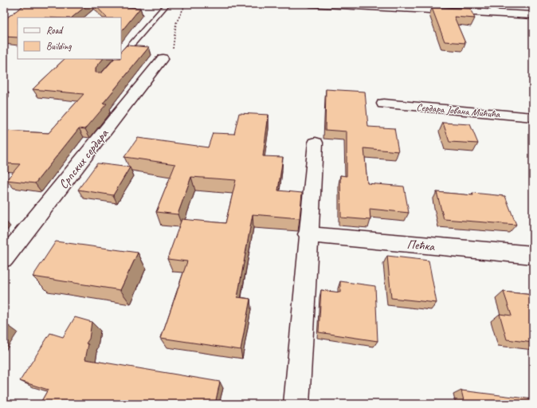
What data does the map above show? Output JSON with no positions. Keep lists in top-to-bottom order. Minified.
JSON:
{"streets":{"street":["Сердара Јована Мићића","Српских сердара","Пећка"]},"legend":["Road","Building"]}
